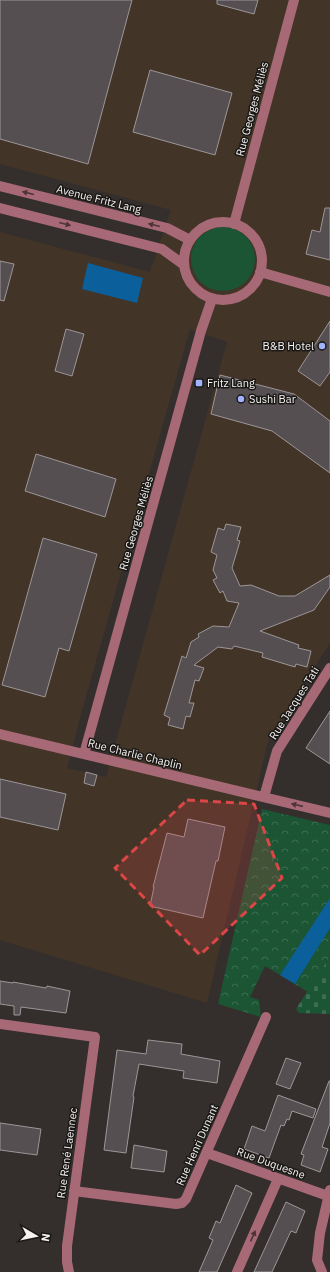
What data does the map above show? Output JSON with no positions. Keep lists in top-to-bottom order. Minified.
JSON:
{"streets":{"street":["Rue Georges Méliès","Avenue Fritz Lang","Rue Jacques Tati","Rue Charlie Chaplin","Rue Henri Dunant","Rue René Laennec","Rue Duquesne"]},"crossings":[["Rue Georges Méliès","Avenue Fritz Lang"],["Rue Georges Méliès","Rue Charlie Chaplin"],["Rue Jacques Tati","Rue Charlie Chaplin"],["Rue Henri Dunant","Rue René Laennec"],["Rue Henri Dunant","Rue Duquesne"]],"places":{"other":["B&B Hotel","Sushi Bar"],"transit":["Fritz Lang"]},"north":"right"}
